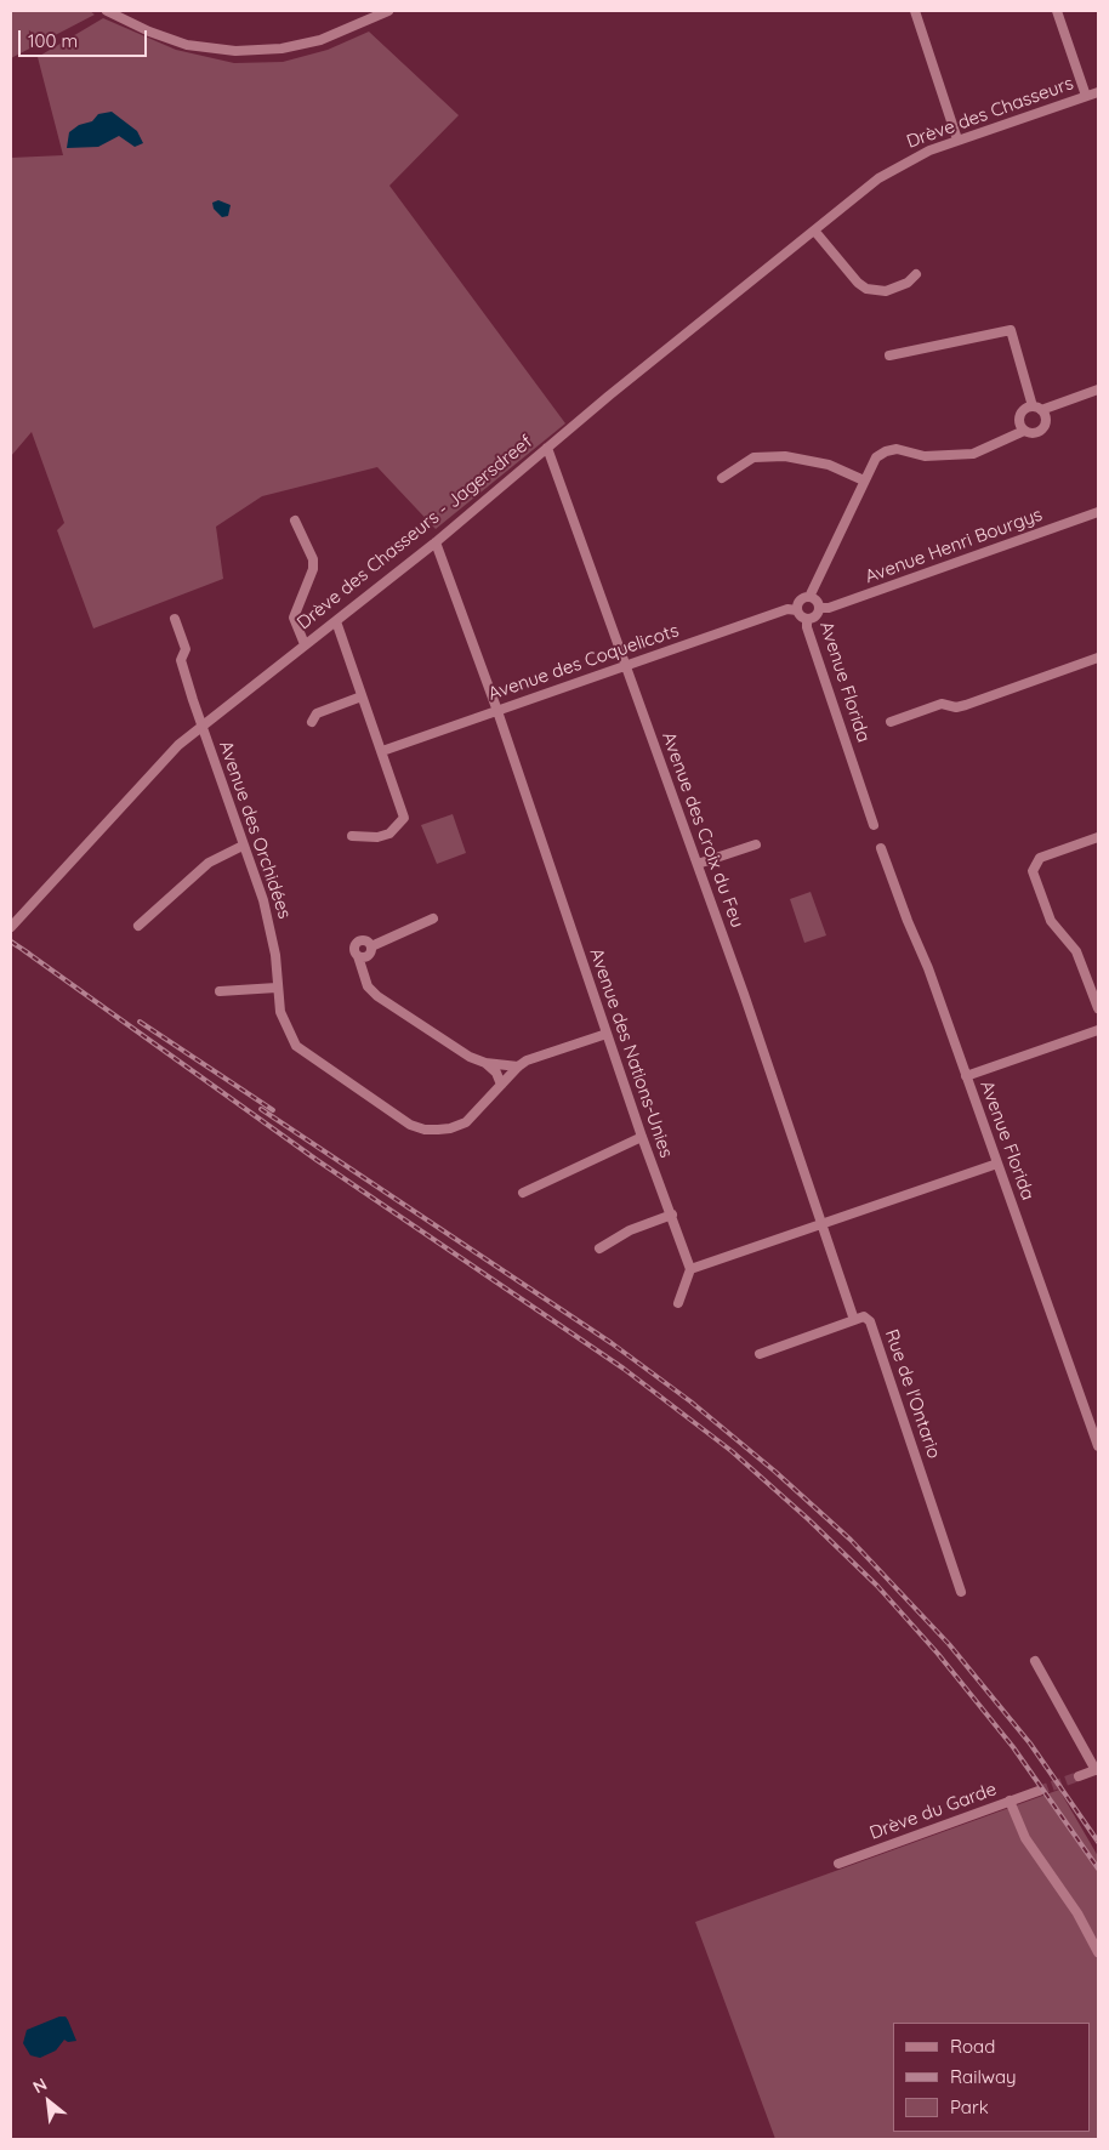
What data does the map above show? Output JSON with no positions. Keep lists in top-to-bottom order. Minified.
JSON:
{"streets":{"street":["Drève des Chasseurs","Drève des Chasseurs - Jagersdreef","Avenue Henri Bourgys","Avenue des Coquelicots","Avenue Florida","Avenue des Orchidées","Avenue des Croix du Feu","Avenue des Nations-Unies","Rue de l'Ontario","Drève du Garde"]},"crossings":[["Drève des Chasseurs","Drève des Chasseurs - Jagersdreef"],["Drève des Chasseurs - Jagersdreef","Avenue des Orchidées"],["Drève des Chasseurs - Jagersdreef","Avenue des Croix du Feu"],["Drève des Chasseurs - Jagersdreef","Avenue des Nations-Unies"],["Avenue Henri Bourgys","Avenue des Coquelicots"],["Avenue Henri Bourgys","Avenue Florida"],["Avenue des Coquelicots","Avenue Florida"],["Avenue des Coquelicots","Avenue des Croix du Feu"],["Avenue des Coquelicots","Avenue des Nations-Unies"],["Avenue des Orchidées","Avenue des Nations-Unies"]],"legend":["Road","Railway","Park"],"scale_bar":"100 m","north":"top left"}
